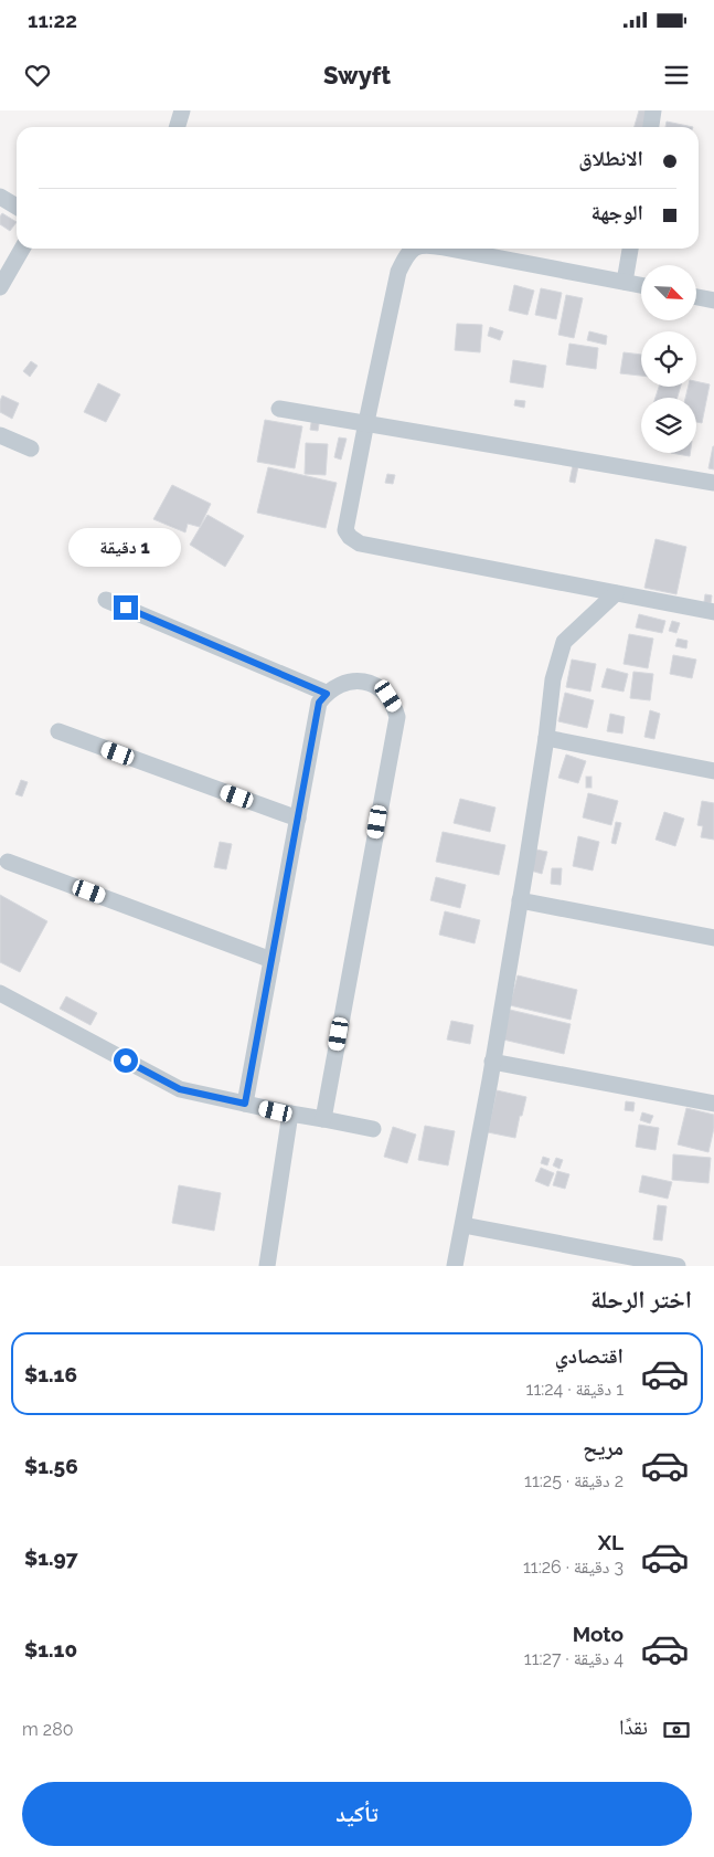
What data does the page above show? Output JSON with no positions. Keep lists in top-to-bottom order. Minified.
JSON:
{"north":"bottom right","page":{"status":"11:22","header":"Swyft","banner":["الانطلاق","الوجهة"],"bubble":"1 دقيقة","heading":"اختر الرحلة","list":[{"name":"اقتصادي","note":"1 دقيقة · 11:24","value":"$1.16"},{"name":"مريح","note":"2 دقيقة · 11:25","value":"$1.56"},{"name":"XL","note":"3 دقيقة · 11:26","value":"$1.97"},{"name":"Moto","note":"4 دقيقة · 11:27","value":"$1.10"}],"pay":["نقدًا","280 m"],"buttons":"تأكيد"}}
